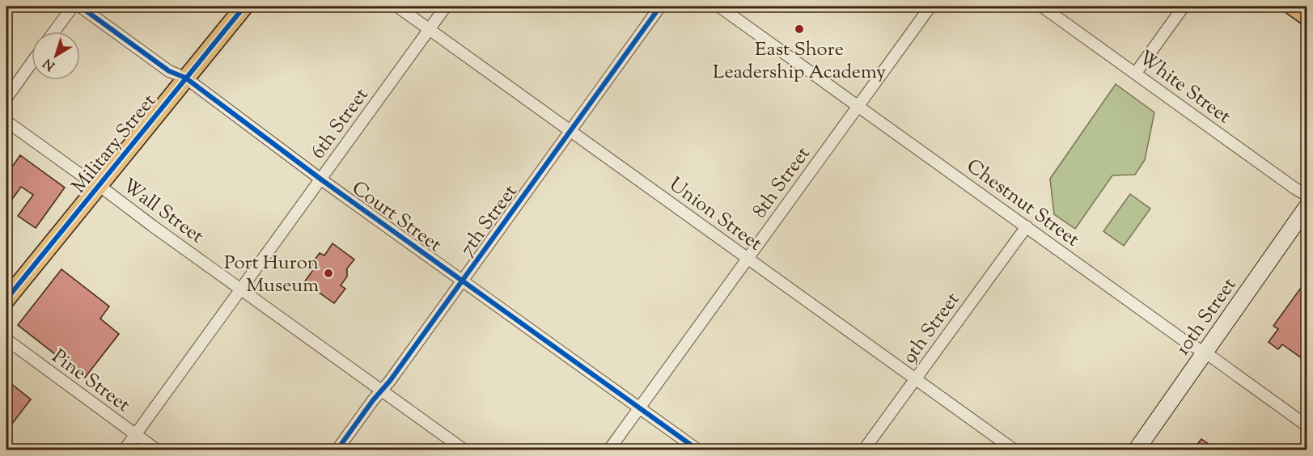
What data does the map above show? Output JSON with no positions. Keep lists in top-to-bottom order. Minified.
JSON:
{"streets":{"main road":["Military Street"],"street":["White Street","6th Street","8th Street","Chestnut Street","Wall Street","Union Street","Court Street","7th Street","10th Street","9th Street","Pine Street"]},"crossings":[["6th Street","Wall Street"],["6th Street","Union Street"],["6th Street","Court Street"],["6th Street","Pine Street"],["Military Street","Wall Street"],["Military Street","Court Street"],["8th Street","Chestnut Street"],["8th Street","Union Street"],["8th Street","Court Street"],["Chestnut Street","10th Street"],["Chestnut Street","9th Street"],["Wall Street","7th Street"],["Union Street","7th Street"],["Union Street","9th Street"],["Court Street","7th Street"]],"places":["East Shore Leadership Academy","Port Huron Museum"],"north":"bottom left"}
